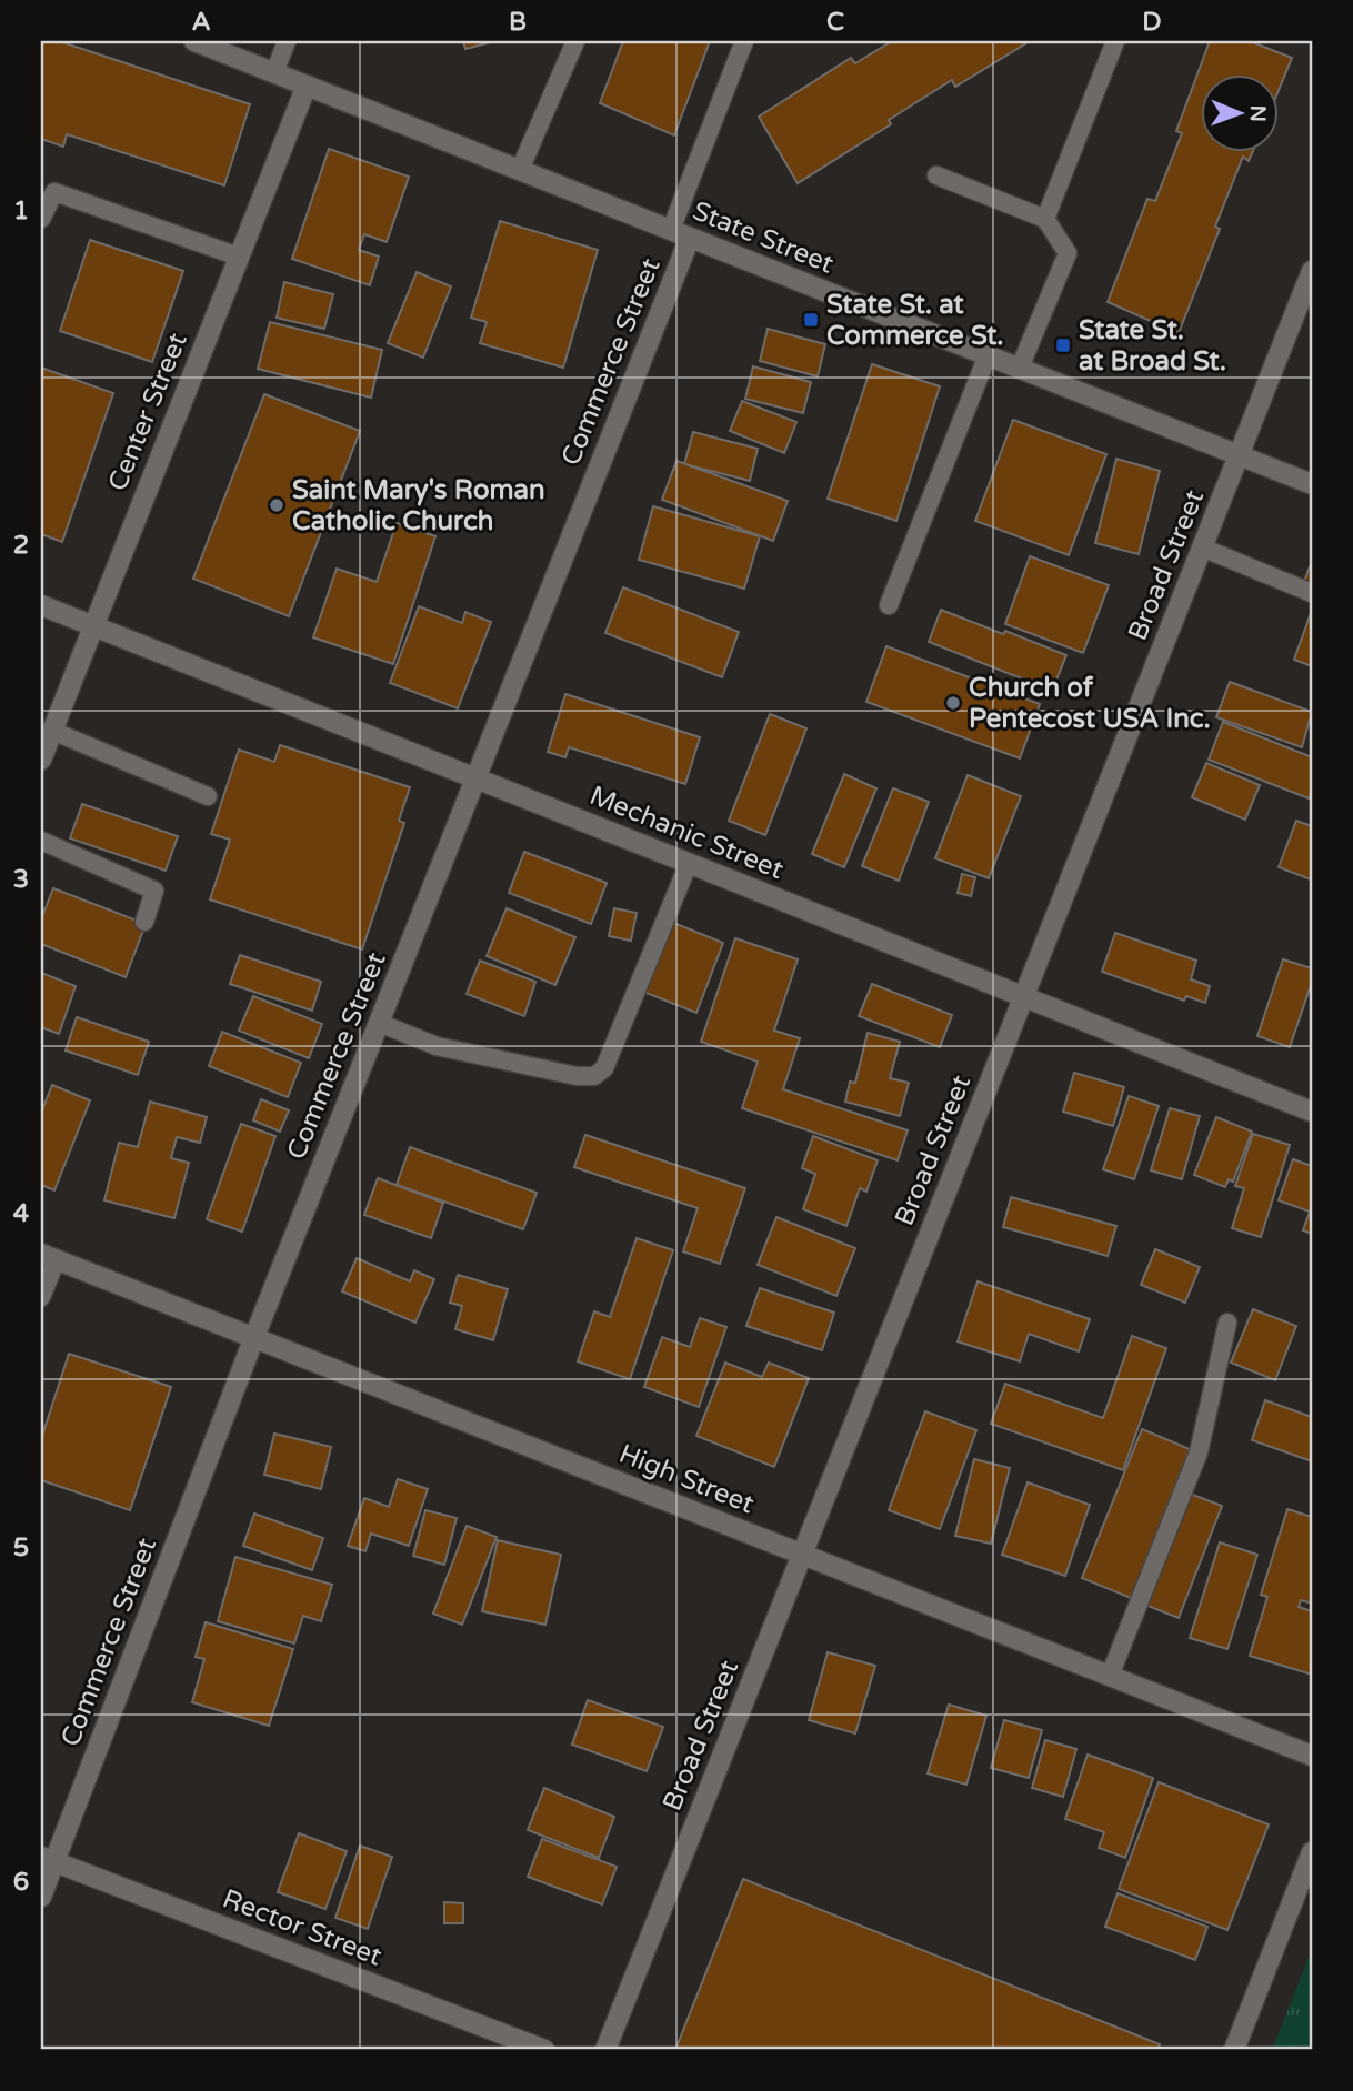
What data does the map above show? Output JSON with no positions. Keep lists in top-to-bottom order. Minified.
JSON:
{"streets":{"street":["State Street","Commerce Street","Center Street","Broad Street","Mechanic Street","High Street","Rector Street"]},"crossings":[["State Street","Commerce Street"],["State Street","Center Street"],["State Street","Broad Street"],["Commerce Street","Mechanic Street"],["Commerce Street","High Street"],["Commerce Street","Rector Street"],["Center Street","Mechanic Street"],["Broad Street","Mechanic Street"],["Broad Street","High Street"]],"places":{"transit":["State St. at Commerce St.","State St. at Broad St."],"other":["Saint Mary's Roman Catholic Church","Church of Pentecost USA Inc."]},"north":"right","grid":{"columns":["A","B","C","D"],"rows":["1","2","3","4","5","6"]}}
